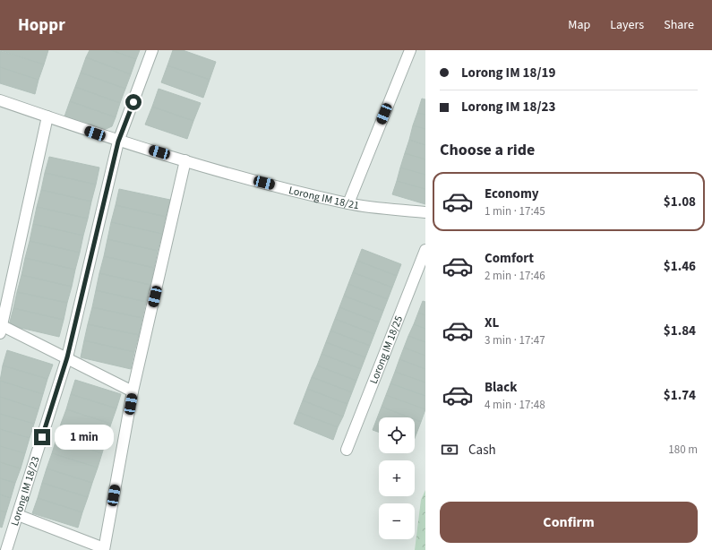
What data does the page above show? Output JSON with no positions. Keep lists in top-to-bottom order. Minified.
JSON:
{"streets":{"street":["Lorong IM 18/21","Lorong IM 18/25","Lorong IM 18/23"]},"crossings":[["Lorong IM 18/21","Lorong IM 18/23"]],"page":{"header":"Hoppr","nav":["Map","Layers","Share"],"banner":["Lorong IM 18/19","Lorong IM 18/23"],"heading":"Choose a ride","list":[{"name":"Economy","note":"1 min · 17:45","value":"$1.08"},{"name":"Comfort","note":"2 min · 17:46","value":"$1.46"},{"name":"XL","note":"3 min · 17:47","value":"$1.84"},{"name":"Black","note":"4 min · 17:48","value":"$1.74"}],"map_buttons":["+","−"],"bubble":"1 min","pay":["Cash","180 m"],"buttons":"Confirm"}}
